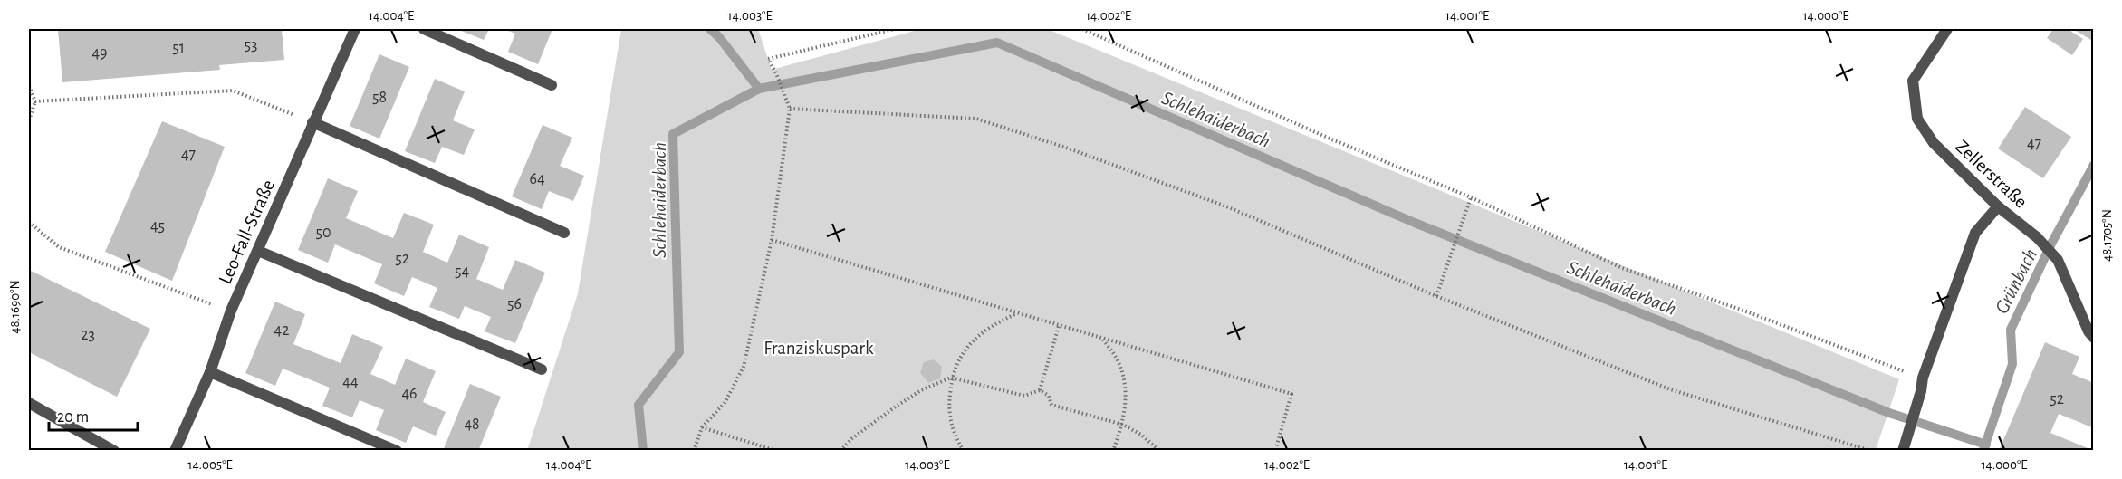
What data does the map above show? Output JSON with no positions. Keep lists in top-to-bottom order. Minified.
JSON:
{"streets":{"street":["Zellerstraße","Leo-Fall-Straße"]},"water":["Schlehaiderbach","Grünbach"],"parks":["Franziskuspark"],"house_numbers":["53","51","49","58","47","47","64","45","50","52","54","56","42","23","44","46","52","48"],"scale_bar":"20 m","coordinates":["14.004°E","14.003°E","14.002°E","14.001°E","14.000°E","48.1705°N","48.1690°N","14.005°E"]}
